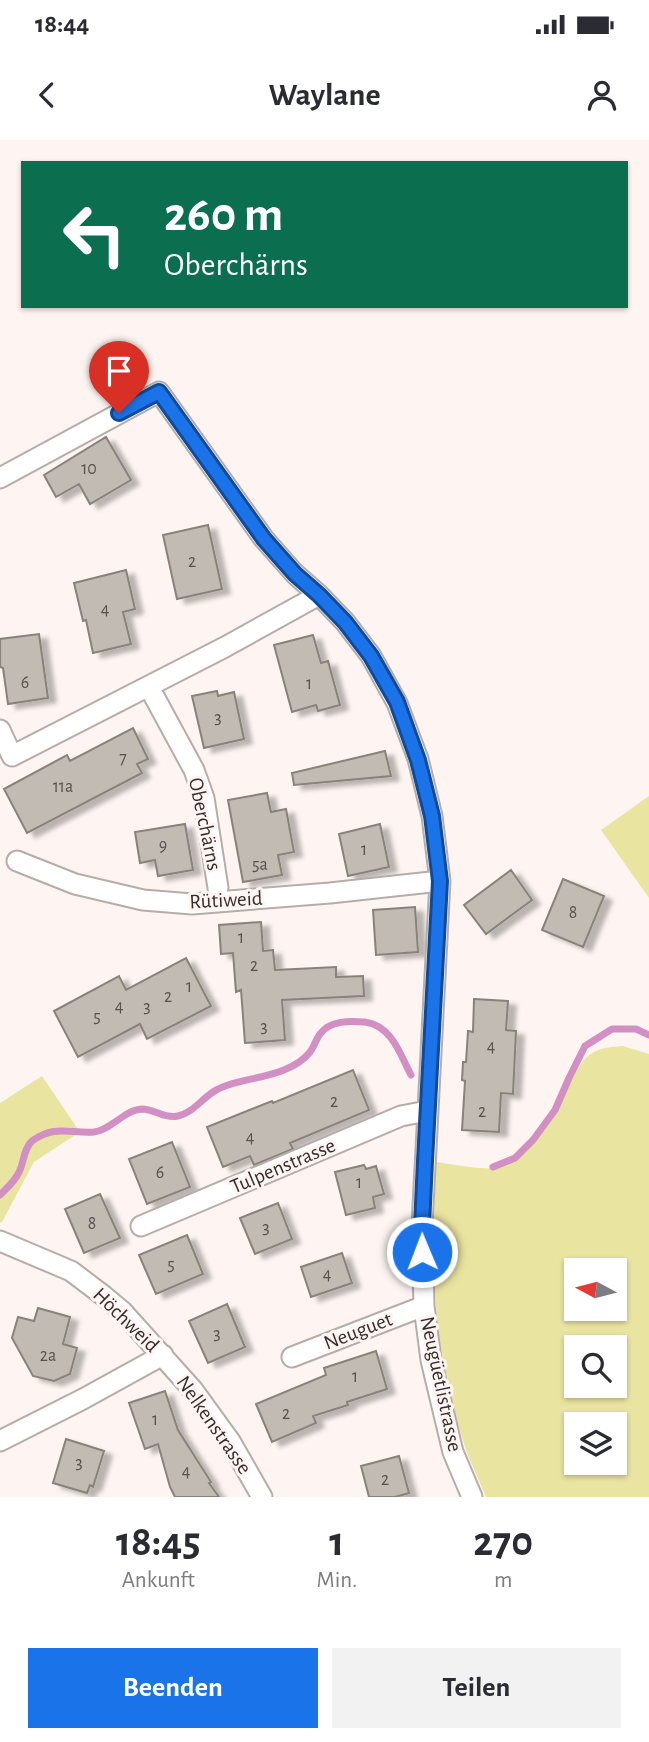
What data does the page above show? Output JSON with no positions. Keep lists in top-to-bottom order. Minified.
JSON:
{"streets":{"street":["Oberchärns","Rütiweid","Tulpenstrasse","Höchweid","Neuguet","Neugüetlistrasse","Nelkenstrasse"]},"crossings":[["Rütiweid","Neugüetlistrasse"],["Tulpenstrasse","Neugüetlistrasse"],["Höchweid","Nelkenstrasse"],["Neuguet","Neugüetlistrasse"]],"house_numbers":["10","2","4","6","1","3","7","11a","9","1","5a","8","1","2","1","2","4","3","5","3","4","2","2","4","6","1","8","3","5","4","3","2a","1","2","1","3","4","2"],"north":"left","page":{"status":"18:44","header":"Waylane","turn":["260 m","Oberchärns"],"eta":["18:45","Ankunft","1","Min.","270","m"],"buttons":["Beenden","Teilen"]}}
